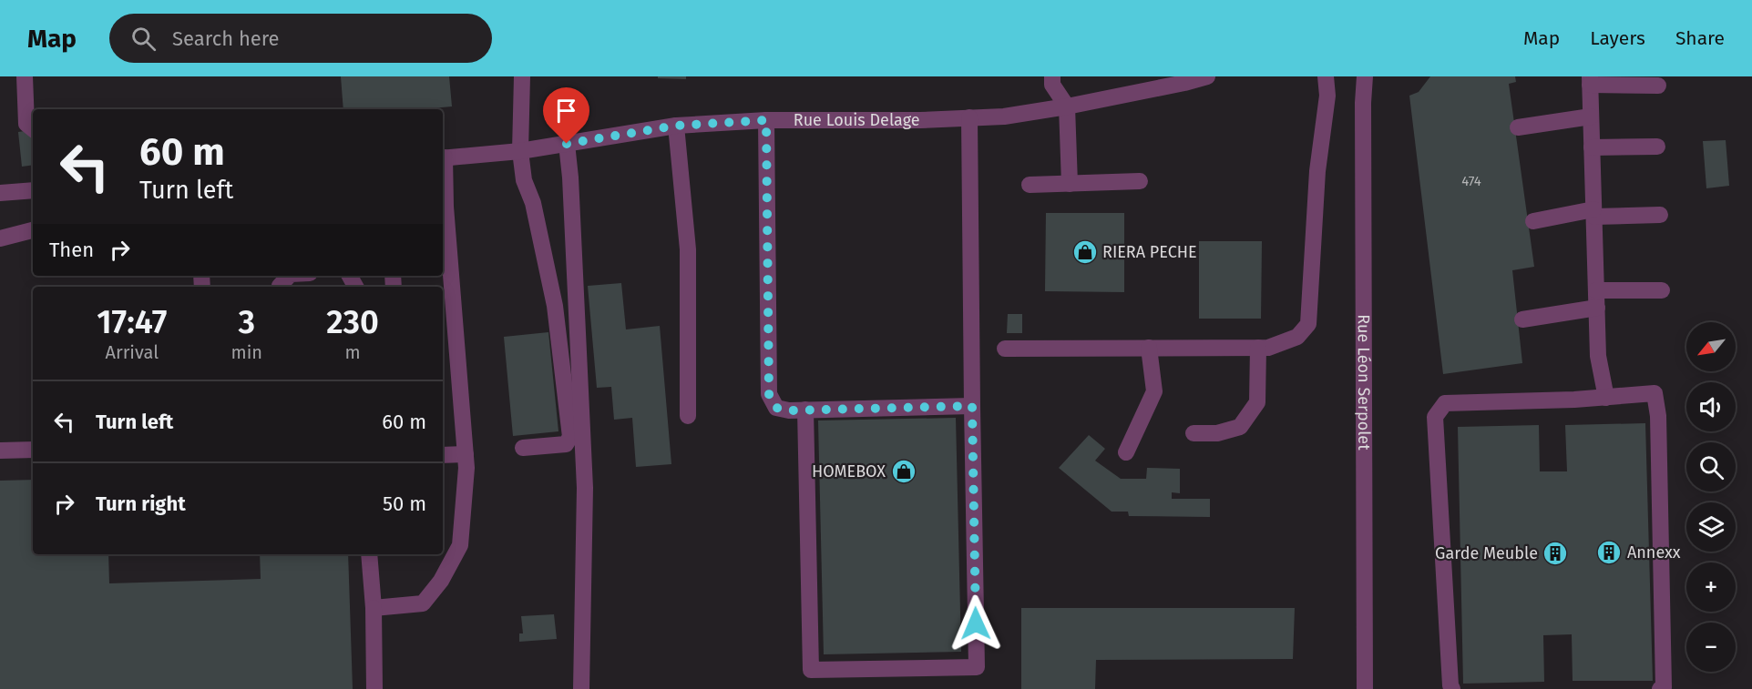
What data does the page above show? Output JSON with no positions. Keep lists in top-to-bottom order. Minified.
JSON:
{"streets":{"street":["Rue Louis Delage","Rue Léon Serpolet"]},"places":{"shop":["RIERA PECHE","HOMEBOX"],"building":["Annexx","Garde Meuble"]},"house_numbers":["474"],"north":"bottom left","page":{"header":"Map","search":"Search here","nav":["Map","Layers","Share"],"turn":["60 m","Turn left"],"then":"Then","eta":["17:47","Arrival","3","min","230","m"],"map_buttons":["+","−"],"list":[{"name":"Turn left","value":"60 m"},{"name":"Turn right","value":"50 m"}]}}
